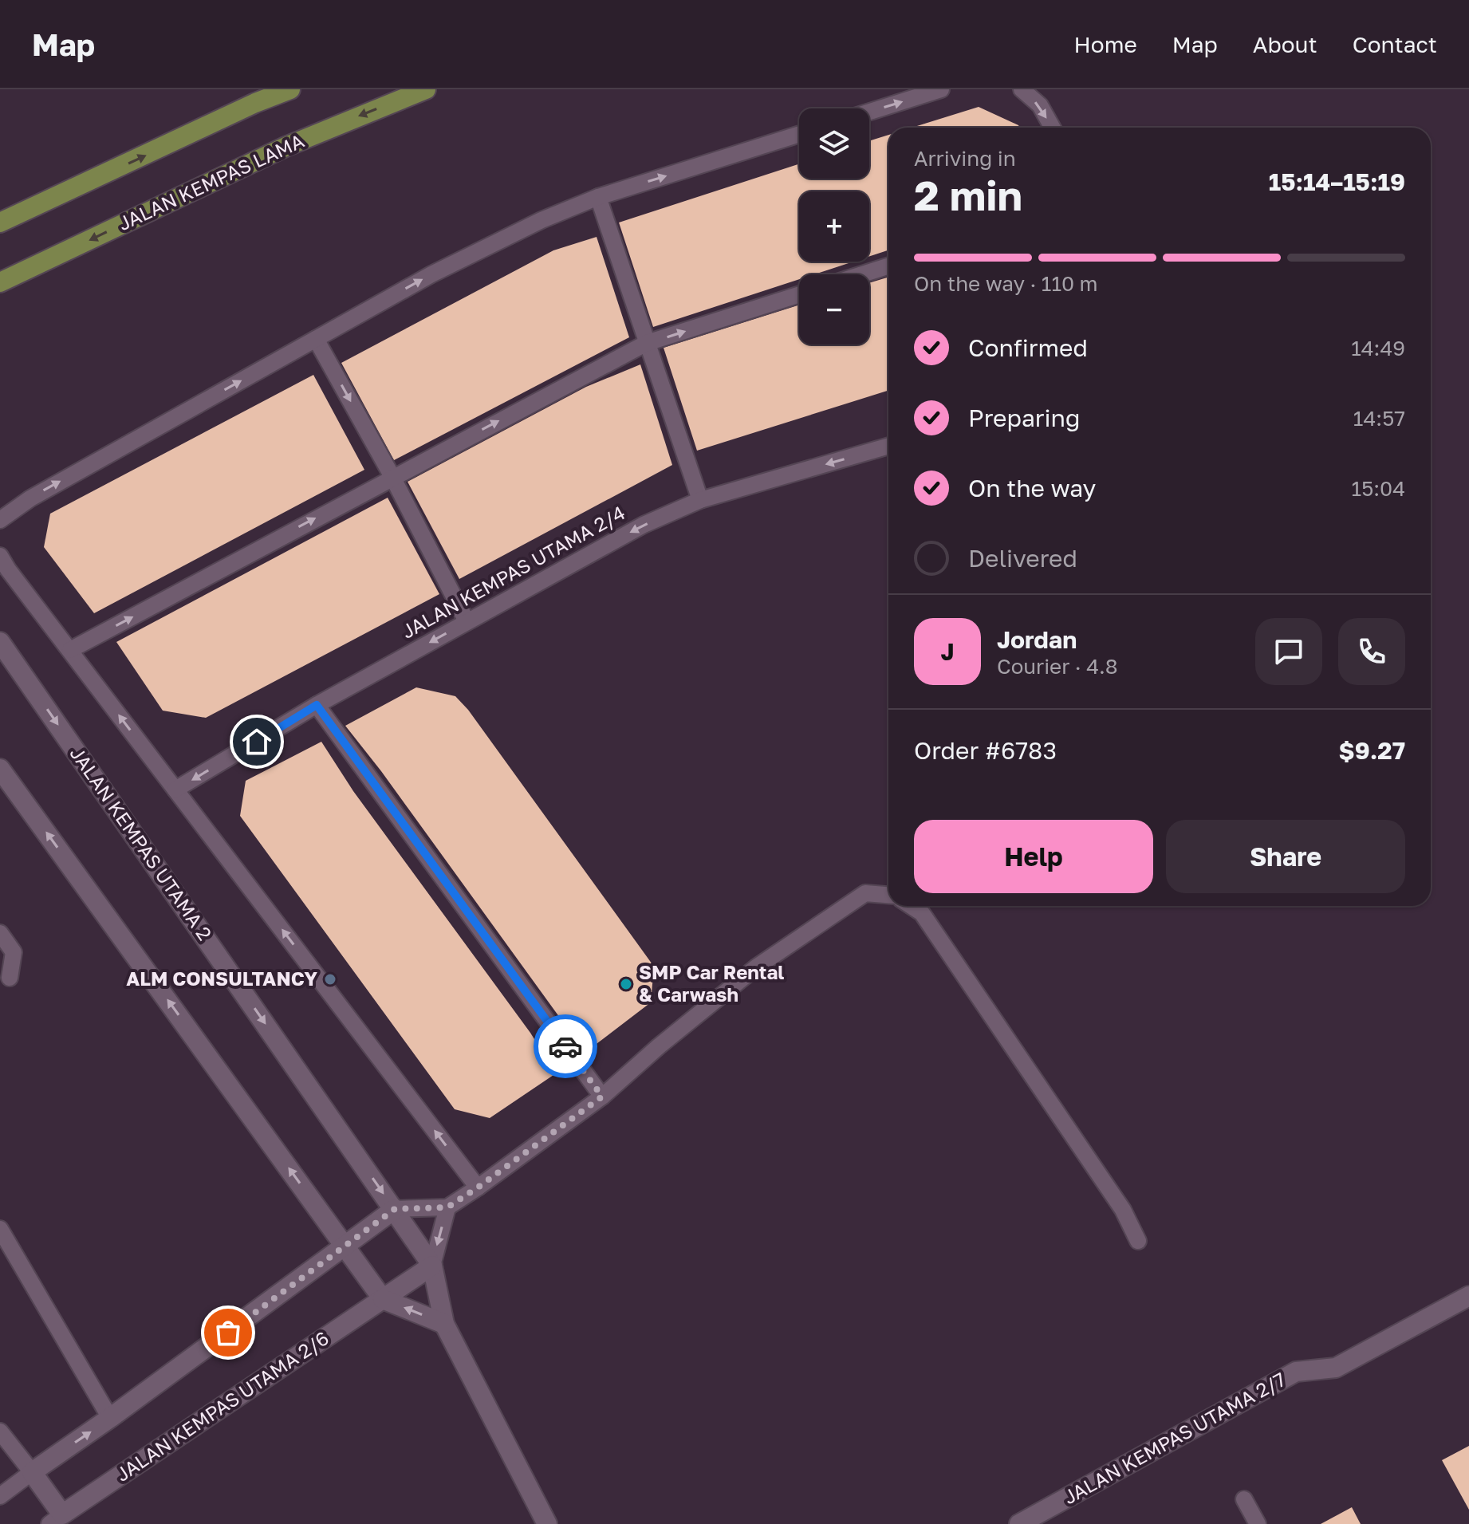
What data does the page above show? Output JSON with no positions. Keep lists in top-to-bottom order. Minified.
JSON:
{"streets":{"main road":["JALAN KEMPAS LAMA"],"street":["JALAN KEMPAS UTAMA 2","JALAN KEMPAS UTAMA 2/6","JALAN KEMPAS UTAMA 2/7"],"lane":["JALAN KEMPAS UTAMA 2/4"]},"crossings":[["JALAN KEMPAS UTAMA 2","JALAN KEMPAS UTAMA 2/6"]],"one_way":["JALAN KEMPAS UTAMA 2/4"],"places":["ALM CONSULTANCY","SMP Car Rental & Carwash"],"page":{"header":"Map","nav":["Home","Map","About","Contact"],"map_buttons":["+","−"],"heading":["2 min","Arriving in","15:14–15:19"],"panel":["Jordan","Courier · 4.8","Order #6783","$9.27"],"bar":"On the way · 110 m","list":[["Confirmed","14:49"],["Preparing","14:57"],["On the way","15:04"],"Delivered"],"round":"J","buttons":["Help","Share"]}}
